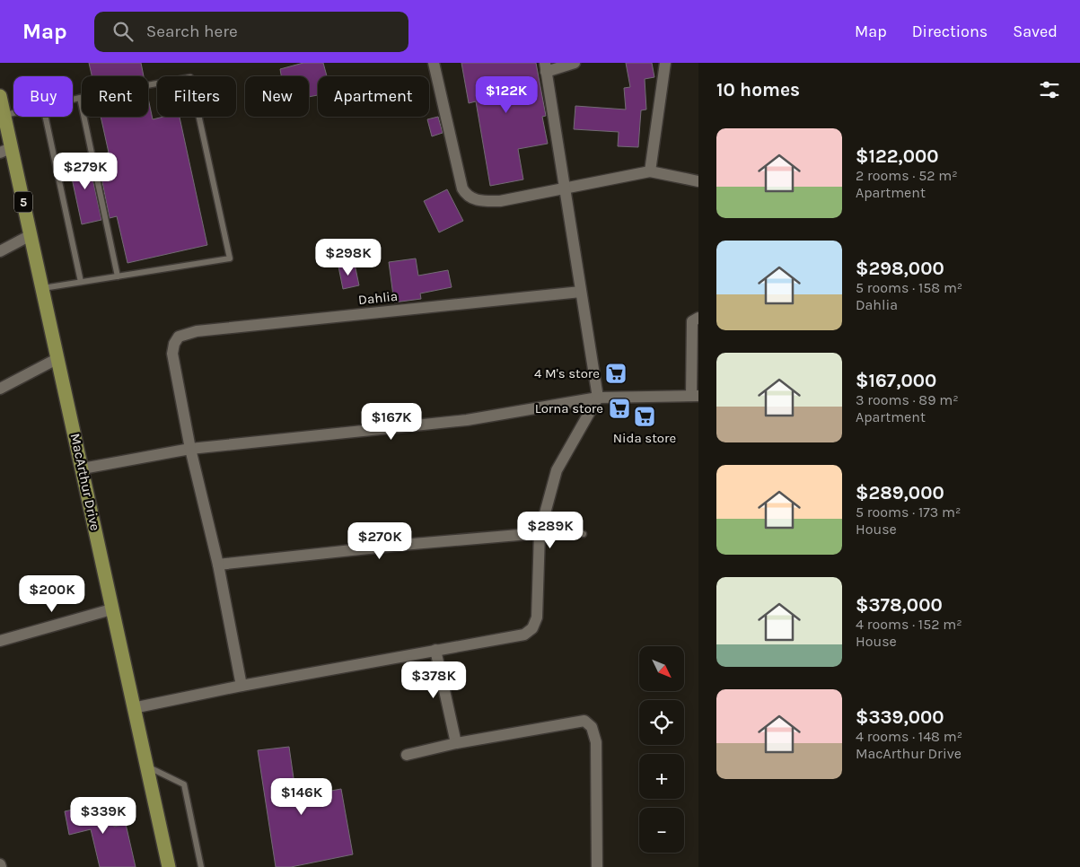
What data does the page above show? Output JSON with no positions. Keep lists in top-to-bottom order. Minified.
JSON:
{"streets":{"main road":["5","MacArthur Drive"],"street":["Dahlia"]},"places":{"supermarket":["4 M's store","Lorna store","Nida store"]},"north":"bottom right","page":{"header":"Map","search":"Search here","nav":["Map","Directions","Saved"],"heading":"10 homes","price":["$122K","$279K","$298K","$167K","$289K","$270K","$200K","$378K","$146K","$339K"],"chip":["Buy","Rent","Filters","New","Apartment"],"list":[{"name":"$122,000","note":"2 rooms · 52 m² · Apartment"},{"name":"$298,000","note":"5 rooms · 158 m² · Dahlia"},{"name":"$167,000","note":"3 rooms · 89 m² · Apartment"},{"name":"$289,000","note":"5 rooms · 173 m² · House"},{"name":"$378,000","note":"4 rooms · 152 m² · House"},{"name":"$339,000","note":"4 rooms · 148 m² · MacArthur Drive"}],"map_buttons":["+","−"]}}
